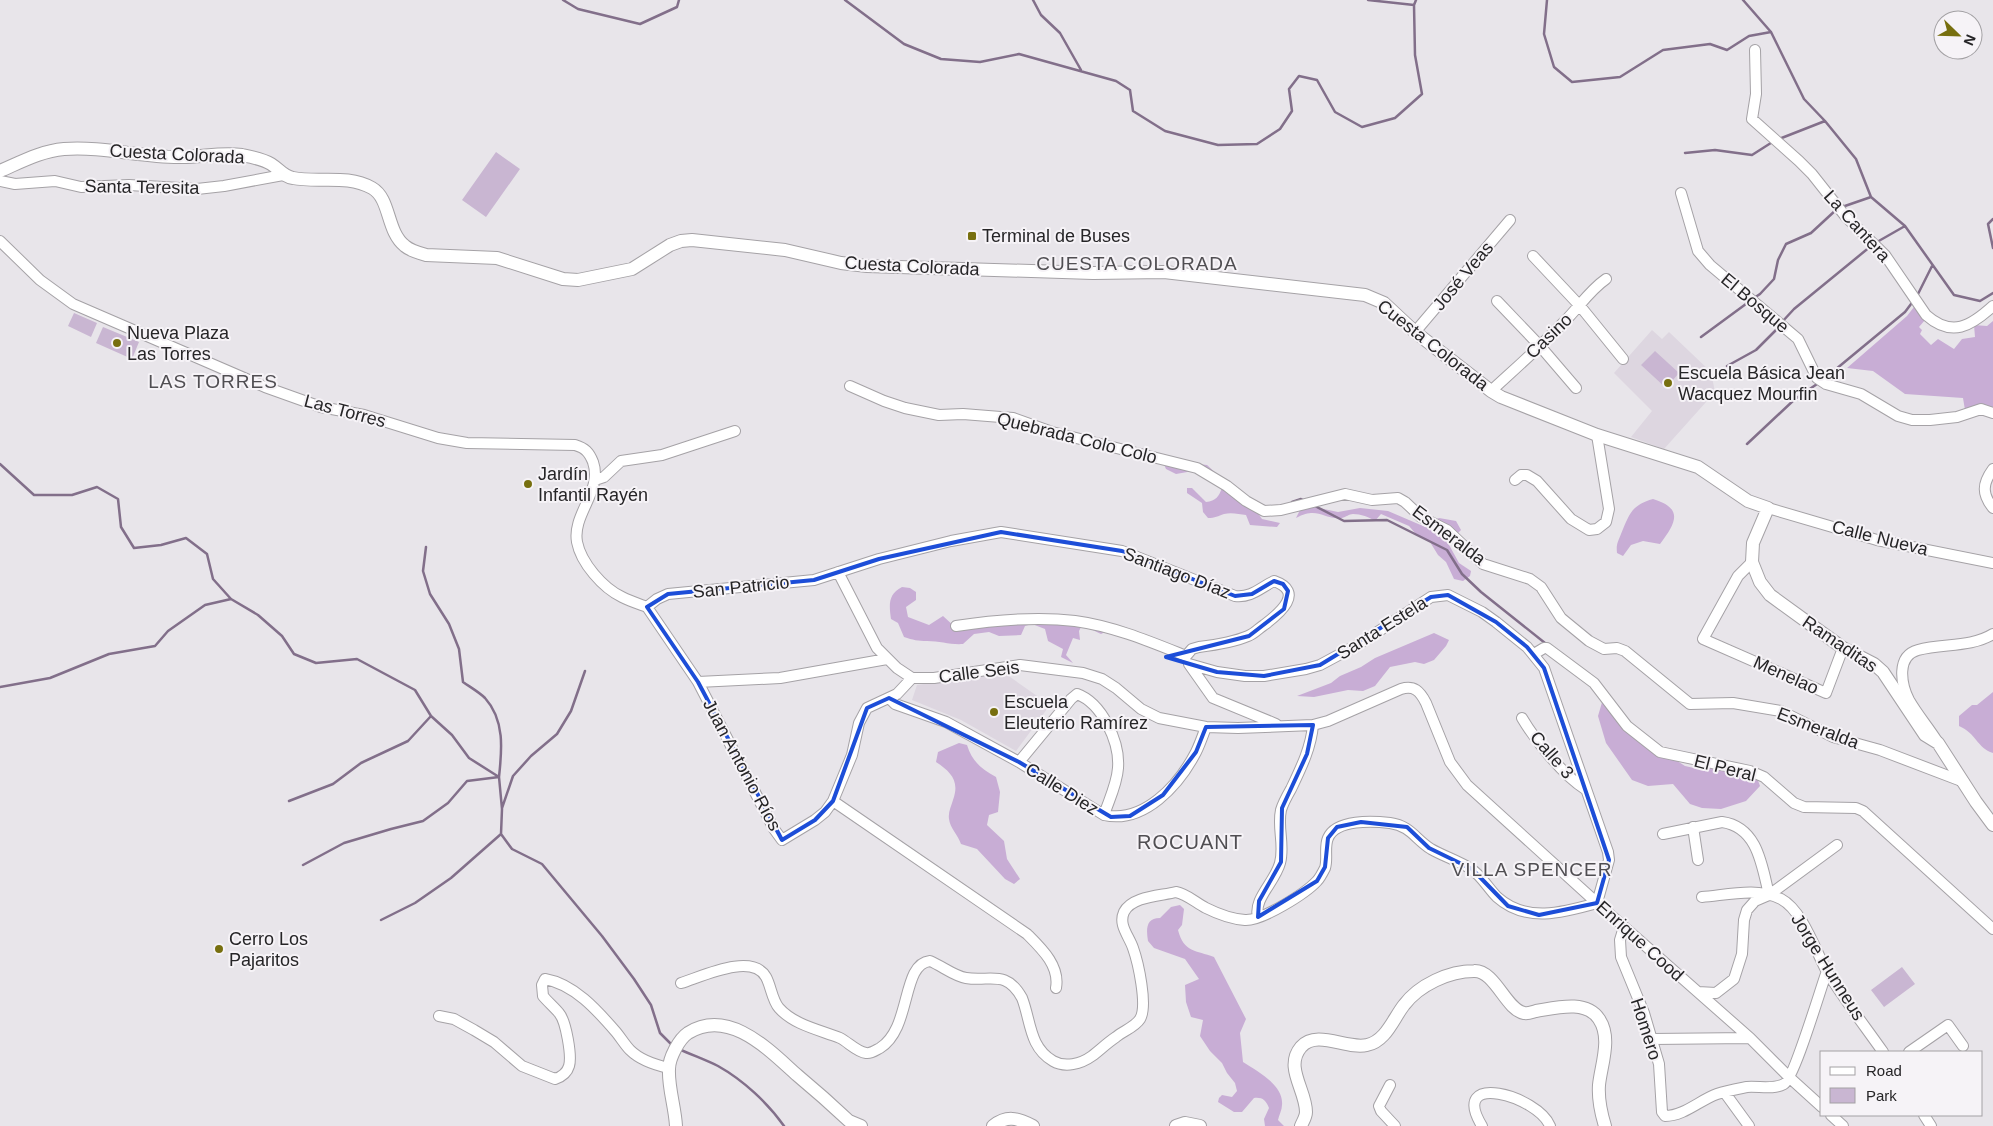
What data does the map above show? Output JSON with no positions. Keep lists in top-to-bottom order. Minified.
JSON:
{"streets":{"street":["Cuesta Colorada","Santa Teresita","La Cantera","José Veas","El Bosque","Casino","Las Torres","Quebrada Colo Colo","Esmeralda","Calle Nueva","Santiago Díaz","San Patricio","Santa Estela","Ramaditas","Calle Seis","Menelao","Calle 3","Juan Antonio Ríos","El Peral","Calle Diez","Enrique Cood","Jorge Hunneus","Homero"]},"crossings":[["Cuesta Colorada","Santa Teresita"],["Cuesta Colorada","José Veas"],["Cuesta Colorada","Casino"],["Cuesta Colorada","Calle Nueva"],["Quebrada Colo Colo","Esmeralda"],["Esmeralda","Ramaditas"],["Santiago Díaz","San Patricio"],["Santiago Díaz","Santa Estela"],["San Patricio","Juan Antonio Ríos"],["Santa Estela","Calle 3"],["Santa Estela","El Peral"],["Santa Estela","Enrique Cood"],["Ramaditas","Menelao"],["Calle Seis","Juan Antonio Ríos"],["Calle Seis","Calle Diez"],["Calle Seis","Enrique Cood"],["Juan Antonio Ríos","Calle Diez"],["Enrique Cood","Jorge Hunneus"],["Enrique Cood","Homero"]],"districts":["CUESTA COLORADA","LAS TORRES","ROCUANT","VILLA SPENCER"],"places":{"transit":["Terminal de Buses"],"other":["Nueva Plaza Las Torres","Escuela Básica Jean Wacquez Mourfin","Jardín Infantil Rayén","Escuela Eleuterio Ramírez","Cerro Los Pajaritos"]},"legend":["Road","Park"],"north":"bottom right"}
